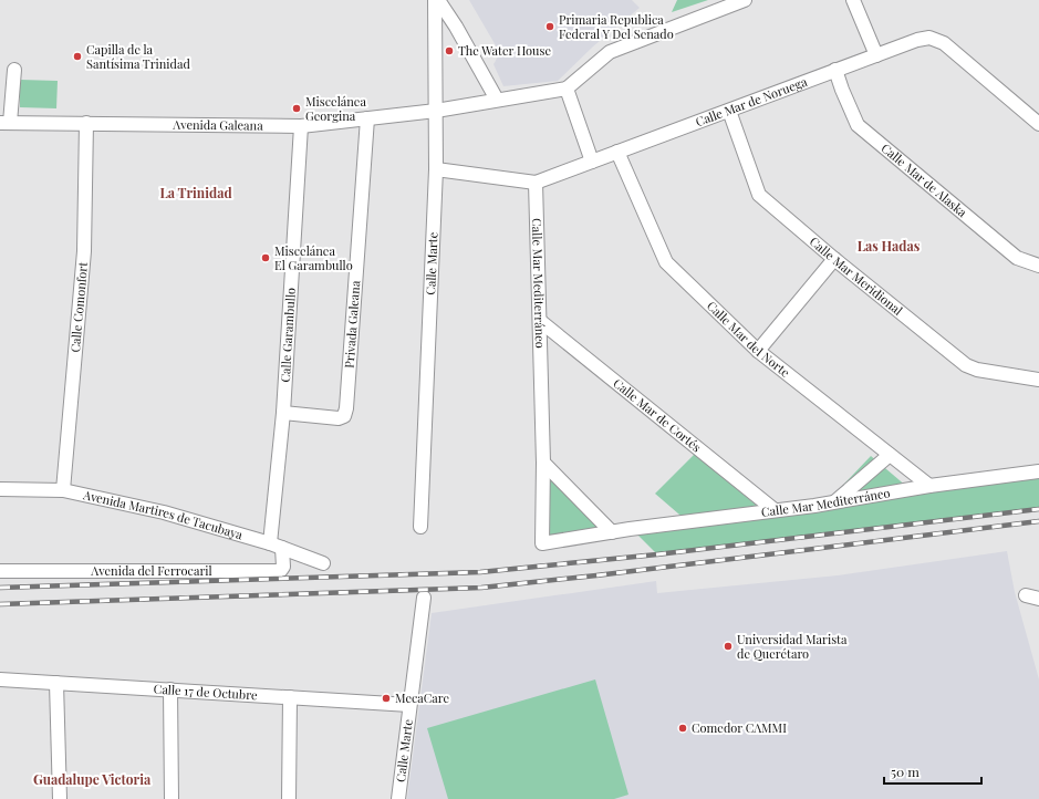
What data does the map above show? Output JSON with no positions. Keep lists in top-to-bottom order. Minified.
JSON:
{"streets":{"street":["Calle Mar de Noruega","Avenida Galeana","Calle Mar de Alaska","Calle Marte","Calle Mar Meridional","Calle Mar Mediterráneo","Calle Comonfort","Privada Galeana","Calle Garambullo","Calle Mar del Norte","Calle Mar de Cortés","Avenida Martires de Tacubaya","Avenida del Ferrocaril","Calle 17 de Octubre"]},"crossings":[["Calle Mar de Noruega","Calle Mar de Alaska"],["Calle Mar de Noruega","Calle Marte"],["Calle Mar de Noruega","Calle Mar Meridional"],["Calle Mar de Noruega","Calle Mar Mediterráneo"],["Calle Mar de Noruega","Calle Mar del Norte"],["Avenida Galeana","Calle Marte"],["Avenida Galeana","Calle Comonfort"],["Avenida Galeana","Privada Galeana"],["Avenida Galeana","Calle Garambullo"],["Calle Marte","Calle 17 de Octubre"],["Calle Mar Mediterráneo","Calle Mar del Norte"],["Calle Mar Mediterráneo","Calle Mar de Cortés"],["Calle Comonfort","Avenida Martires de Tacubaya"],["Privada Galeana","Calle Garambullo"],["Calle Garambullo","Avenida Martires de Tacubaya"],["Calle Garambullo","Avenida del Ferrocaril"],["Avenida Martires de Tacubaya","Avenida del Ferrocaril"]],"districts":["La Trinidad","Las Hadas","Guadalupe Victoria"],"places":["Primaria Republica Federal Y Del Senado","The Water House","Capilla de la Santísima Trinidad","Miscelánea Georgina","Miscelánea El Garambullo","Universidad Marista de Querétaro","MecaCare","Comedor CAMMI"],"scale_bar":"50 m"}
